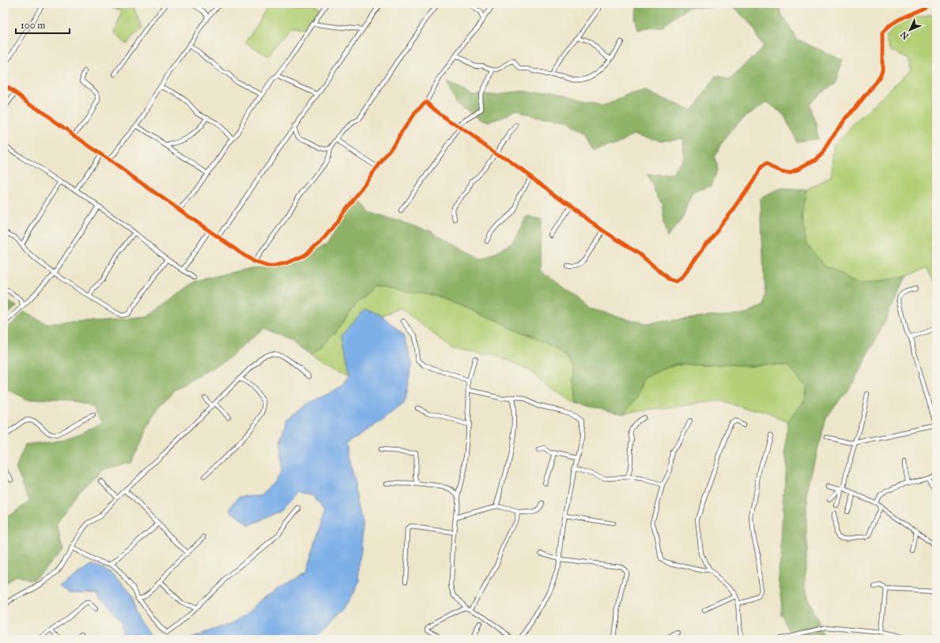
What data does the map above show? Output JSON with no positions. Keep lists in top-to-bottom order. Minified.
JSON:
{"scale_bar":"100 m","north":"bottom left"}
